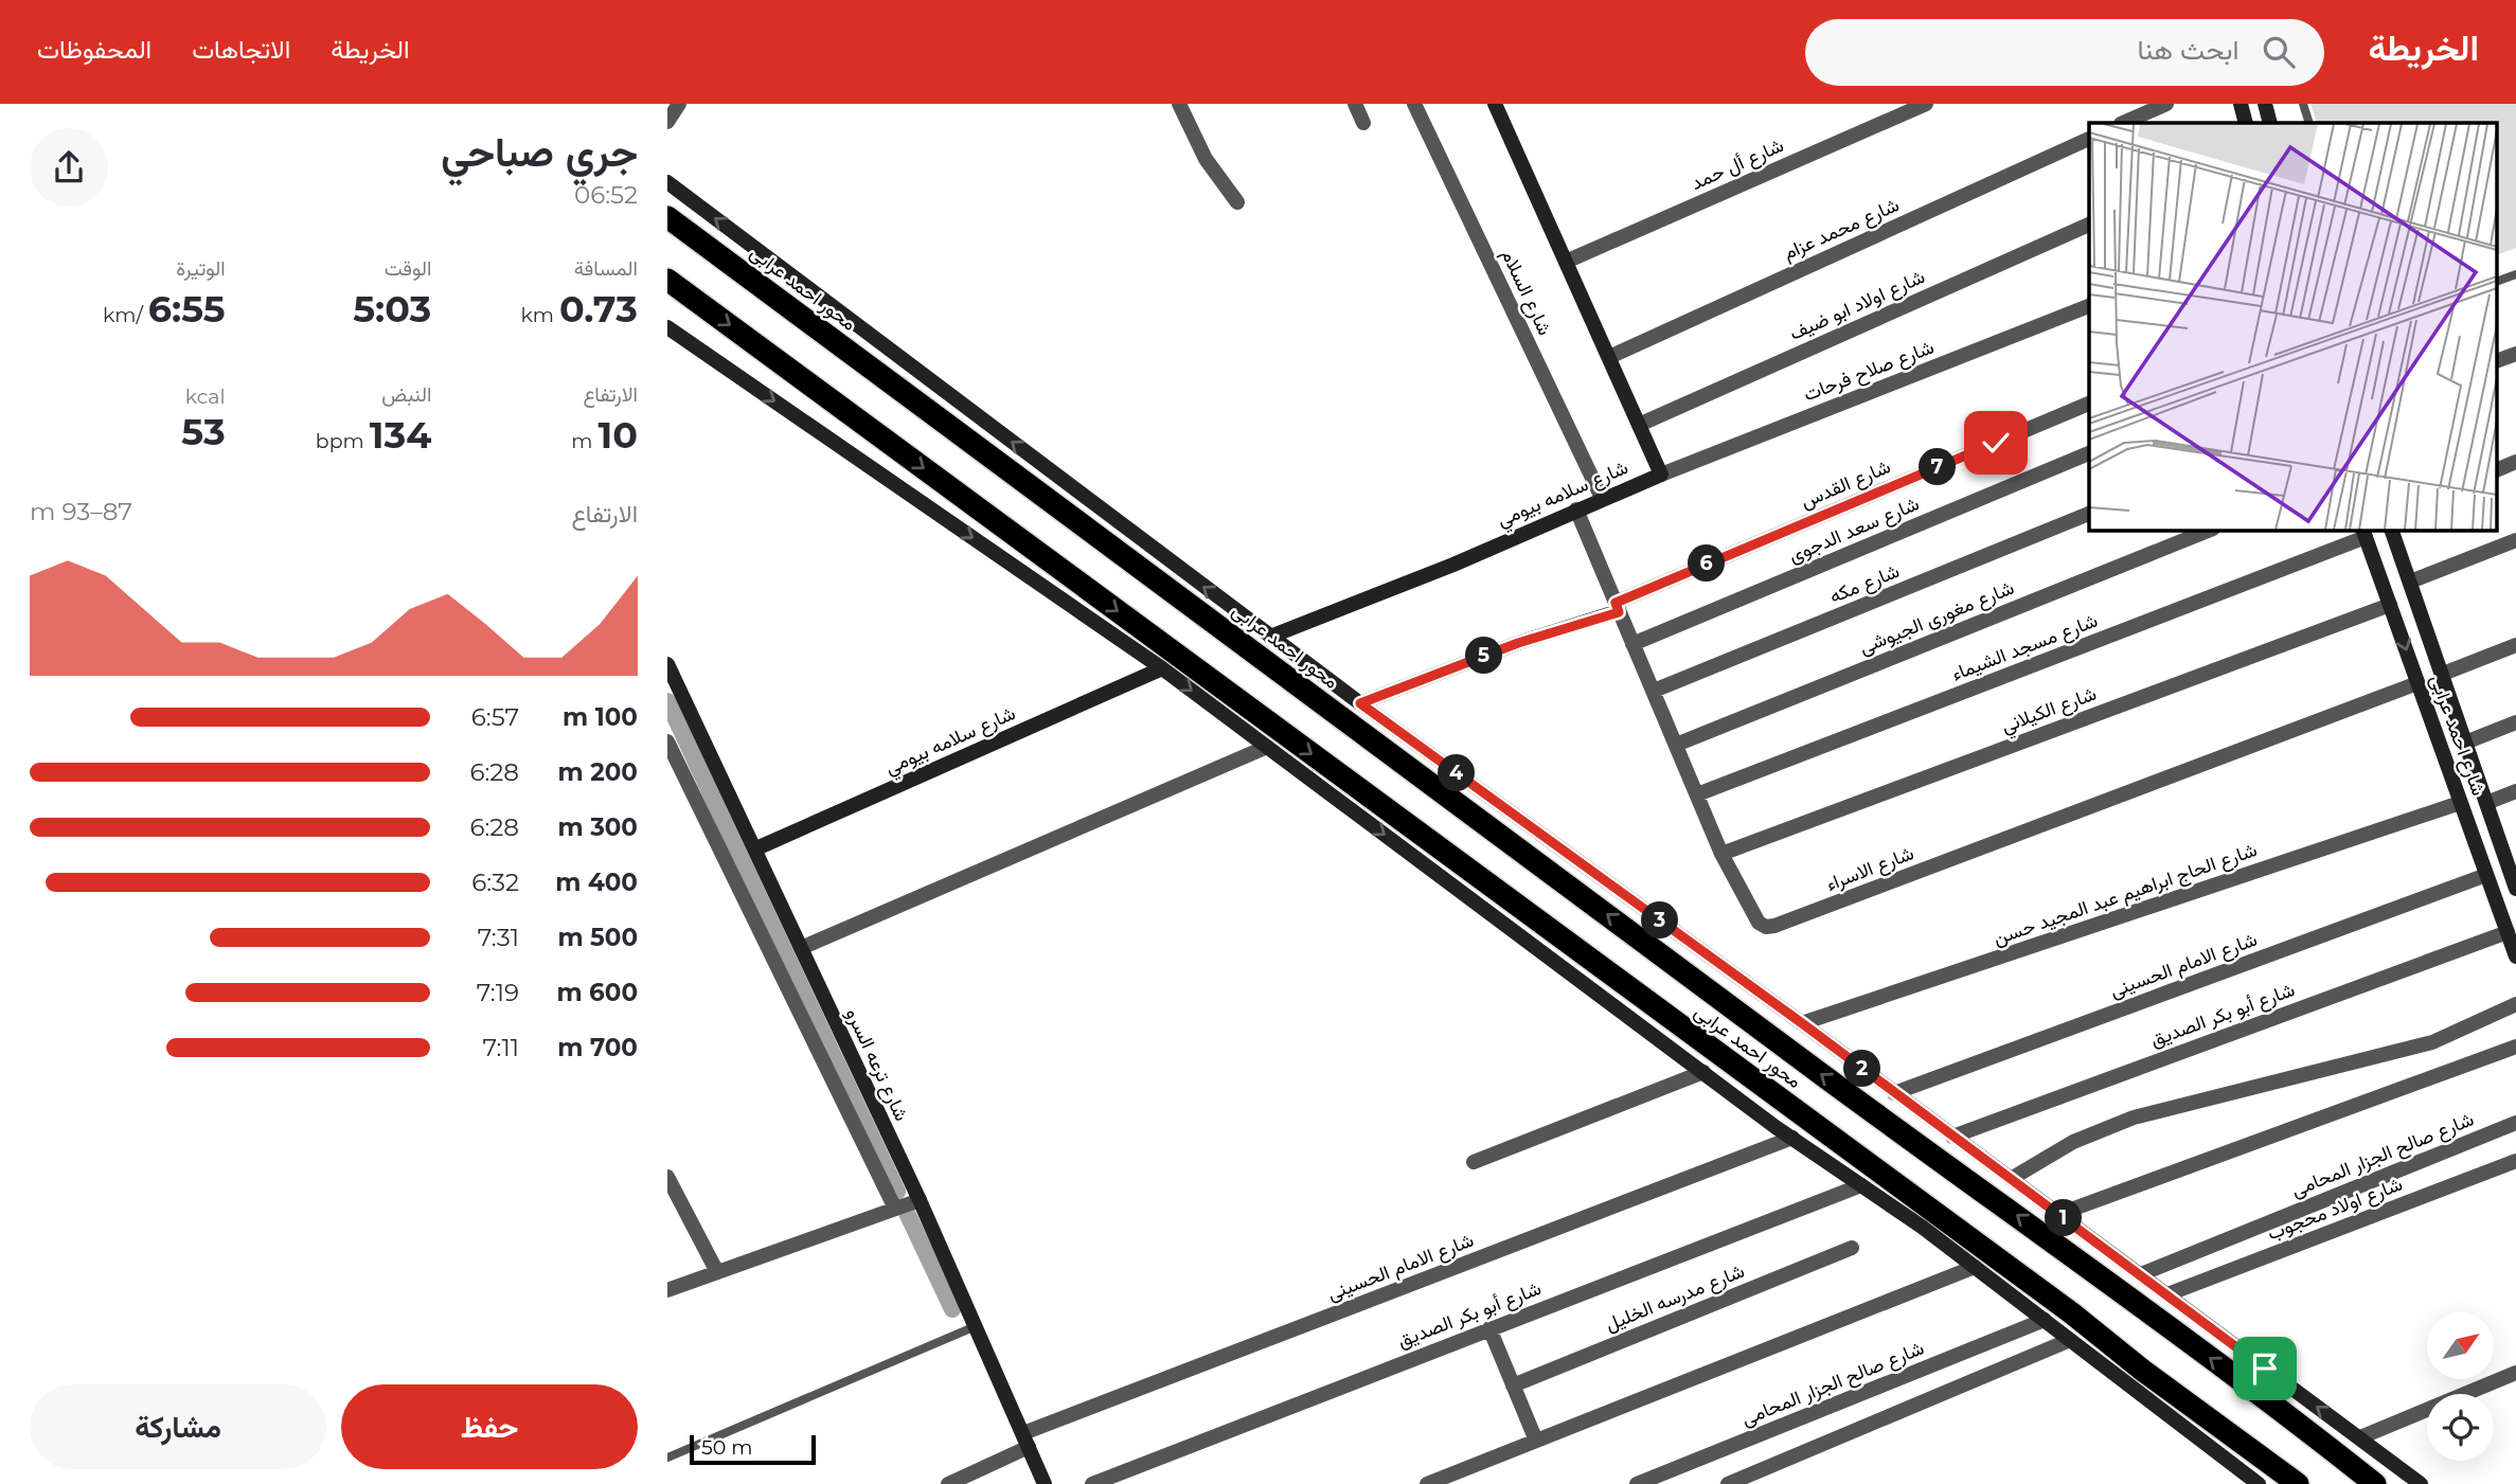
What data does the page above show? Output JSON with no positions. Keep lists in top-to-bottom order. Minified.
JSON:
{"streets":{"highway":["محور احمد عرابى"],"street":["شارع أل حمد","شارع محمد عزام","شارع السلام","شارع اولاد ابو ضيف","شارع صلاح فرحات","شارع القدس","شارع سلامه بيومي","شارع سعد الدجوى","شارع مكه","شارع مغورى الجيوشى","شارع مسجد الشيماء","شارع الكيلاني","شارع احمد عرابى","شارع الاسراء","شارع الحاج ابراهيم عبد المجيد حسن","شارع الامام الحسينى","شارع أبو بكر الصديق","شارع ترعه السرو","شارع صالح الجزار المحامى","شارع اولاد محجوب","شارع مدرسه الخليل"]},"crossings":[["شارع أل حمد","شارع سلامه بيومي"],["شارع محمد عزام","شارع سلامه بيومي"],["شارع السلام","شارع سلامه بيومي"],["شارع اولاد ابو ضيف","شارع سلامه بيومي"],["شارع صلاح فرحات","شارع سلامه بيومي"],["شارع القدس","شارع الاسراء"],["شارع سلامه بيومي","شارع الاسراء"],["شارع سلامه بيومي","شارع ترعه السرو"],["شارع سعد الدجوى","شارع الاسراء"],["شارع مكه","شارع الاسراء"],["شارع مغورى الجيوشى","شارع الاسراء"],["شارع مسجد الشيماء","شارع احمد عرابى"],["شارع مسجد الشيماء","شارع الاسراء"],["شارع الكيلاني","شارع احمد عرابى"],["شارع الكيلاني","شارع الاسراء"],["شارع احمد عرابى","شارع الاسراء"],["شارع احمد عرابى","شارع الحاج ابراهيم عبد المجيد حسن"],["شارع احمد عرابى","شارع الامام الحسينى"],["شارع احمد عرابى","شارع أبو بكر الصديق"],["شارع الامام الحسينى","شارع ترعه السرو"]],"scale_bar":"50 m","north":"top right","page":{"header":"الخريطة","search":"ابحث هنا","nav":["الخريطة","الاتجاهات","المحفوظات"],"heading":["جري صباحي","06:52"],"stats":[["المسافة","0.73 km"],["الوقت","5:03"],["الوتيرة","6:55 /km"],["الارتفاع","10 m"],["النبض","134 bpm"],["kcal","53"]],"pins":["7","6","5","4","3","2","1"],"chart":["الارتفاع","87–93 m"],"list":[{"name":"100 m","note":"6:57"},{"name":"200 m","note":"6:28"},{"name":"300 m","note":"6:28"},{"name":"400 m","note":"6:32"},{"name":"500 m","note":"7:31"},{"name":"600 m","note":"7:19"},{"name":"700 m","note":"7:11"}],"buttons":["حفظ","مشاركة"],"scale":"50 m"}}
